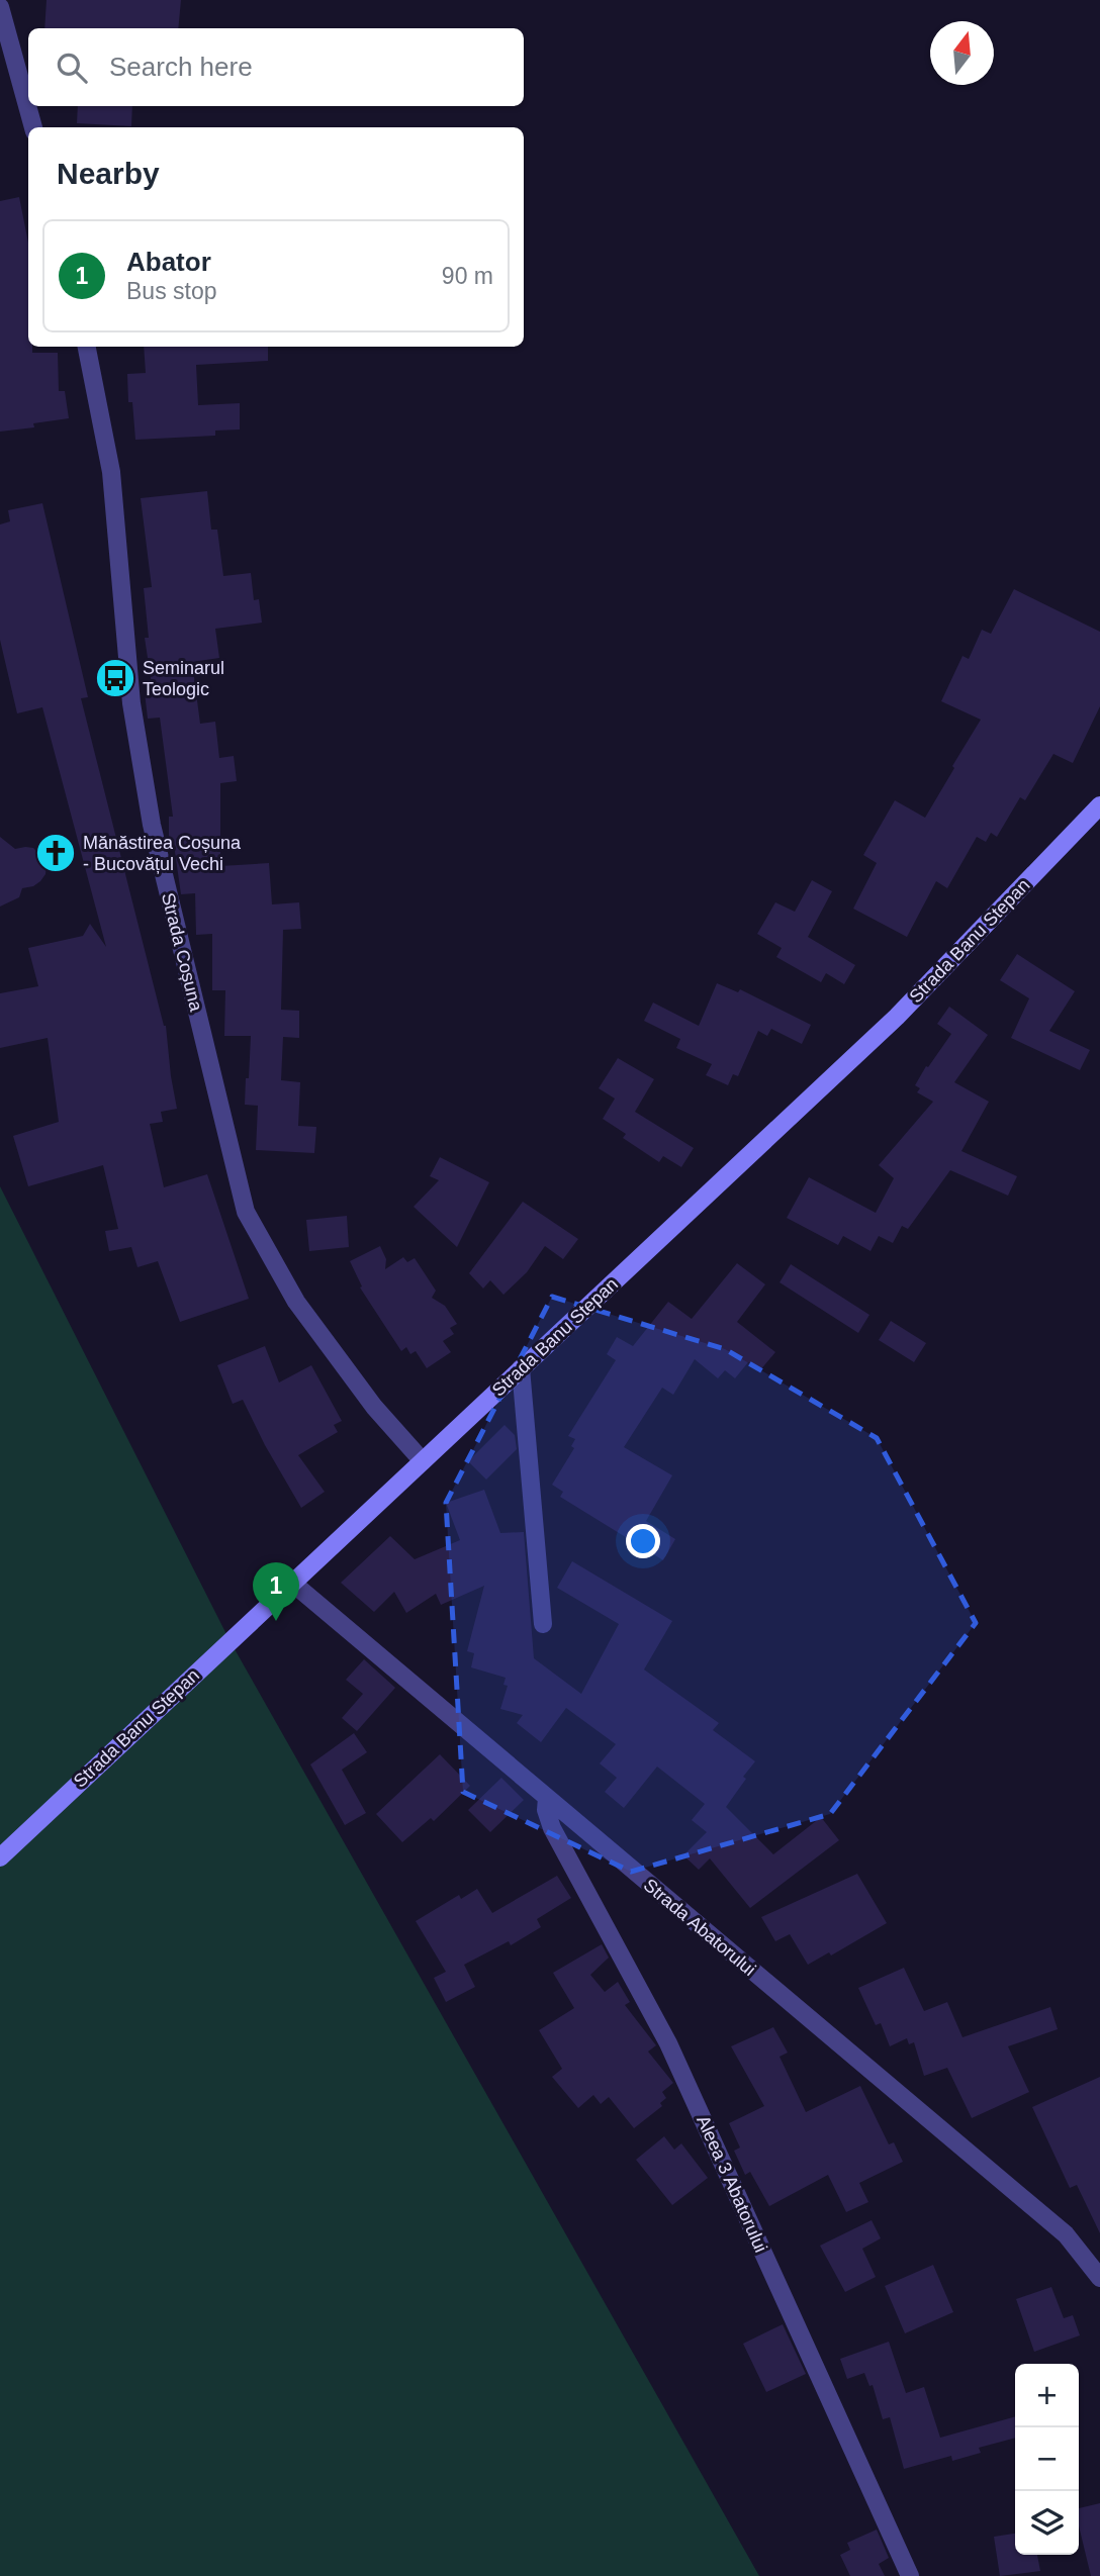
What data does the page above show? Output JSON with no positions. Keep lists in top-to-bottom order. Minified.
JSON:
{"streets":{"main road":["Strada Banu Stepan"],"street":["Strada Coșuna","Strada Abatorului","Aleea 3 Abatorului"]},"crossings":[["Strada Banu Stepan","Strada Coșuna"],["Strada Banu Stepan","Strada Abatorului"],["Strada Abatorului","Aleea 3 Abatorului"]],"places":{"bus stop":["Seminarul Teologic"],"church":["Mănăstirea Coșuna - Bucovățul Vechi"]},"north":"top","page":{"search":"Search here","heading":"Nearby","list":[{"mark":"1","name":"Abator","note":"Bus stop","value":"90 m"}],"pins":"1","map_buttons":["+","−"]}}
